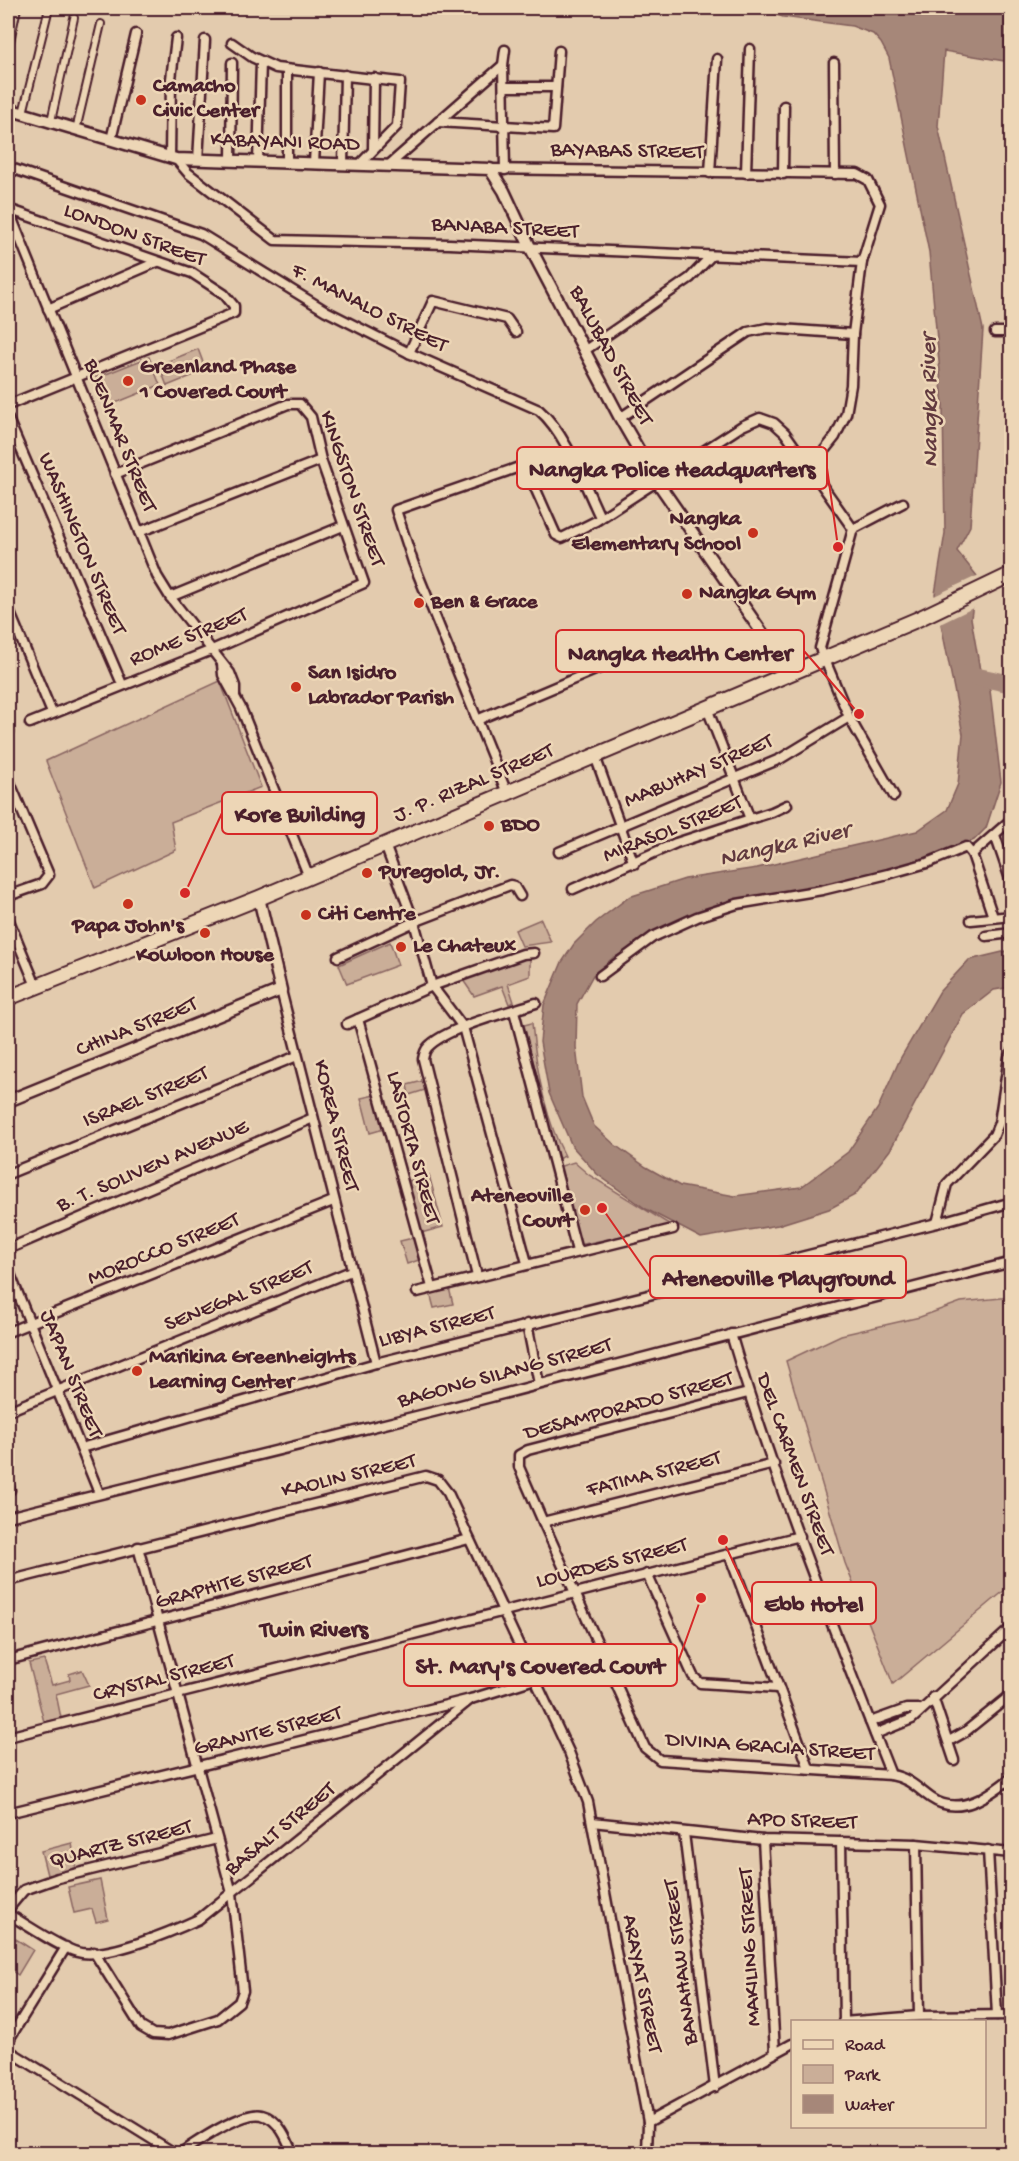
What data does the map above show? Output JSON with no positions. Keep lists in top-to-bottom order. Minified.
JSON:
{"streets":{"main road":["J. P. RIZAL STREET"],"street":["KABAYANI ROAD","BAYABAS STREET","BANABA STREET","LONDON STREET","F. MANALO STREET","BALUBAD STREET","BUENMAR STREET","KINGSTON STREET","WASHINGTON STREET","ROME STREET","MABUHAY STREET","MIRASOL STREET","CHINA STREET","ISRAEL STREET","KOREA STREET","LASTORTA STREET","B. T. SOLIVEN AVENUE","MOROCCO STREET","SENEGAL STREET","LIBYA STREET","JAPAN STREET","BAGONG SILANG STREET","DESAMPORADO STREET","DEL CARMEN STREET","FATIMA STREET","KAOLIN STREET","LOURDES STREET","GRAPHITE STREET","CRYSTAL STREET","GRANITE STREET","DIVINA GRACIA STREET","APO STREET","BASALT STREET","QUARTZ STREET","MAKILING STREET","BANAHAW STREET","ARAYAT STREET"]},"crossings":[["KABAYANI ROAD","BAYABAS STREET"],["KABAYANI ROAD","BANABA STREET"],["BAYABAS STREET","BANABA STREET"],["BAYABAS STREET","BALUBAD STREET"],["BANABA STREET","BALUBAD STREET"],["LONDON STREET","BUENMAR STREET"],["BALUBAD STREET","J. P. RIZAL STREET"],["BUENMAR STREET","KINGSTON STREET"],["BUENMAR STREET","ROME STREET"],["BUENMAR STREET","J. P. RIZAL STREET"],["KINGSTON STREET","ROME STREET"],["WASHINGTON STREET","ROME STREET"],["J. P. RIZAL STREET","KOREA STREET"],["CHINA STREET","KOREA STREET"],["ISRAEL STREET","KOREA STREET"],["KOREA STREET","B. T. SOLIVEN AVENUE"],["KOREA STREET","MOROCCO STREET"],["KOREA STREET","SENEGAL STREET"],["KOREA STREET","LIBYA STREET"],["MOROCCO STREET","JAPAN STREET"],["SENEGAL STREET","JAPAN STREET"],["LIBYA STREET","JAPAN STREET"],["JAPAN STREET","BAGONG SILANG STREET"],["BAGONG SILANG STREET","DEL CARMEN STREET"],["DESAMPORADO STREET","DEL CARMEN STREET"],["DESAMPORADO STREET","DIVINA GRACIA STREET"],["DEL CARMEN STREET","FATIMA STREET"],["DEL CARMEN STREET","LOURDES STREET"],["DEL CARMEN STREET","DIVINA GRACIA STREET"],["FATIMA STREET","DIVINA GRACIA STREET"],["KAOLIN STREET","LOURDES STREET"],["KAOLIN STREET","GRAPHITE STREET"],["KAOLIN STREET","CRYSTAL STREET"],["KAOLIN STREET","GRANITE STREET"],["KAOLIN STREET","APO STREET"],["KAOLIN STREET","ARAYAT STREET"],["LOURDES STREET","CRYSTAL STREET"],["LOURDES STREET","DIVINA GRACIA STREET"],["GRANITE STREET","BASALT STREET"],["APO STREET","MAKILING STREET"],["APO STREET","BANAHAW STREET"],["APO STREET","ARAYAT STREET"]],"districts":["Twin Rivers"],"water":["Nangka River"],"places":["Camacho Civic Center","Greenland Phase 1 Covered Court","Nangka Elementary School","Nangka Police Headquarters","Nangka Gym","Ben & Grace","San Isidro Labrador Parish","Nangka Health Center","BDO","Puregold, Jr.","Kore Building","Papa John's","Citi Centre","Kowloon House","Le Chateux","Ateneoville Playground","Ateneoville Court","Marikina Greenheights Learning Center","Ebb Hotel","St. Mary's Covered Court"],"legend":["Road","Park","Water"]}
